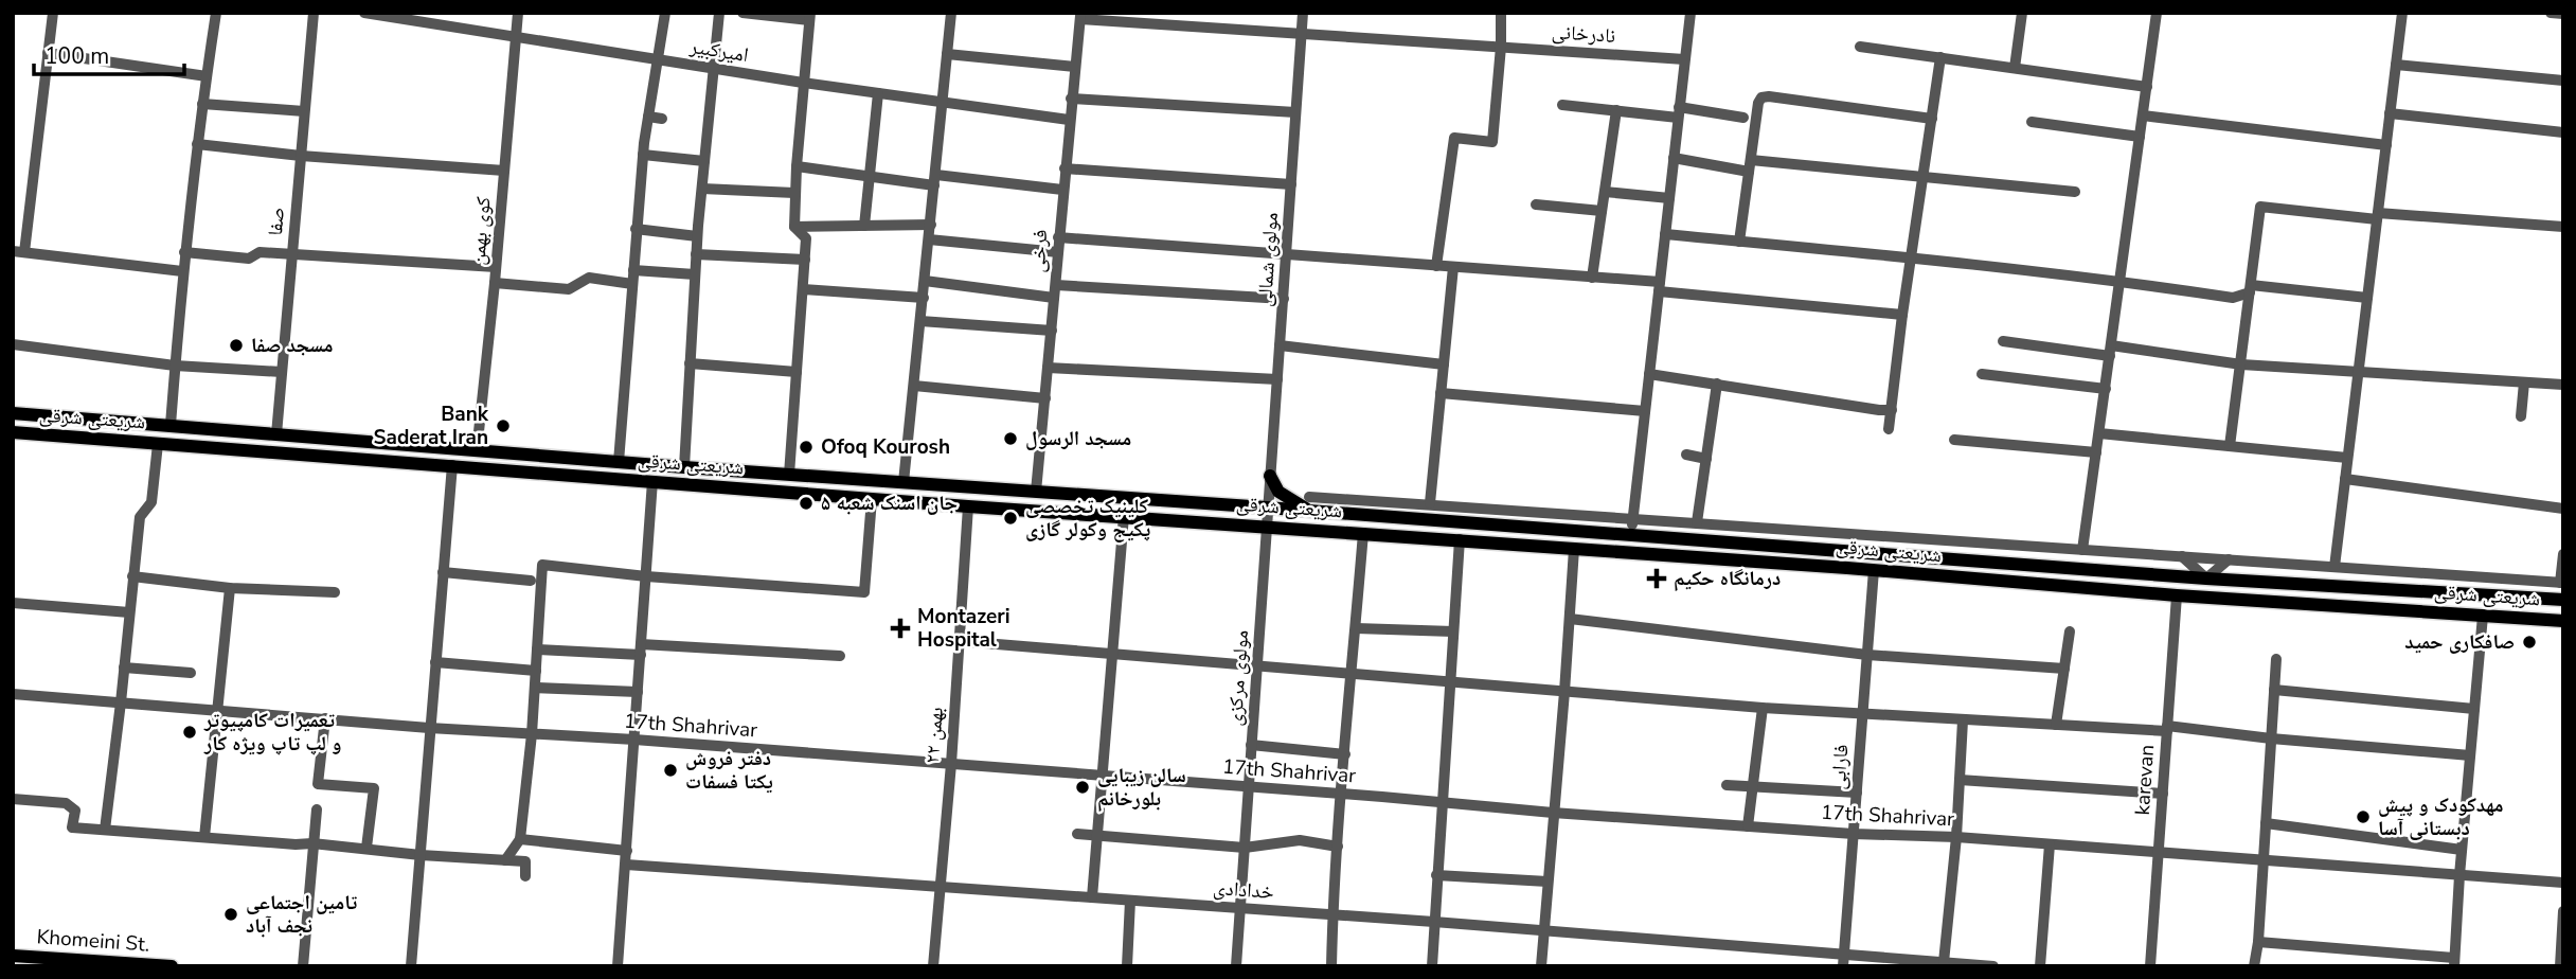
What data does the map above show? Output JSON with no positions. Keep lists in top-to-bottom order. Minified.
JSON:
{"streets":{"main road":["شریعتی شرقی","Khomeini St."],"street":["نادرخانی","امیرکبیر","صفا","کوی بهمن","فرخی","مولوی شمالی","مولوی مرکزی","17th Shahrivar","۲۲ بهمن","فارابی","karevan","خدادادی"]},"crossings":[["نادرخانی","فرخی"],["نادرخانی","مولوی شمالی"],["امیرکبیر","کوی بهمن"],["امیرکبیر","فرخی"],["صفا","شریعتی شرقی"],["کوی بهمن","شریعتی شرقی"],["فرخی","شریعتی شرقی"],["مولوی شمالی","شریعتی شرقی"],["مولوی شمالی","مولوی مرکزی"],["شریعتی شرقی","مولوی مرکزی"],["شریعتی شرقی","۲۲ بهمن"],["شریعتی شرقی","فارابی"],["شریعتی شرقی","karevan"],["مولوی مرکزی","17th Shahrivar"],["مولوی مرکزی","خدادادی"],["17th Shahrivar","۲۲ بهمن"],["17th Shahrivar","فارابی"],["17th Shahrivar","karevan"],["۲۲ بهمن","خدادادی"],["فارابی","خدادادی"]],"places":{"other":["مسجد صفا","Bank Saderat Iran","مسجد الرسول","Ofoq Kourosh","جان اسنک شعبه ۵","کلینیک تخصصی پکیج وکولر گازی","صافکاری حمید","تعمیرات کامپیوتر و لپ تاپ ویژه کار","دفتر فروش یکتا فسفات","سالن زیبایی بلورخانم","مهدکودک و پیش دبستانی آسا","تامین اجتماعی نجف آباد"],"health":["درمانگاه حکیم","Montazeri Hospital"]},"scale_bar":"100 m"}
